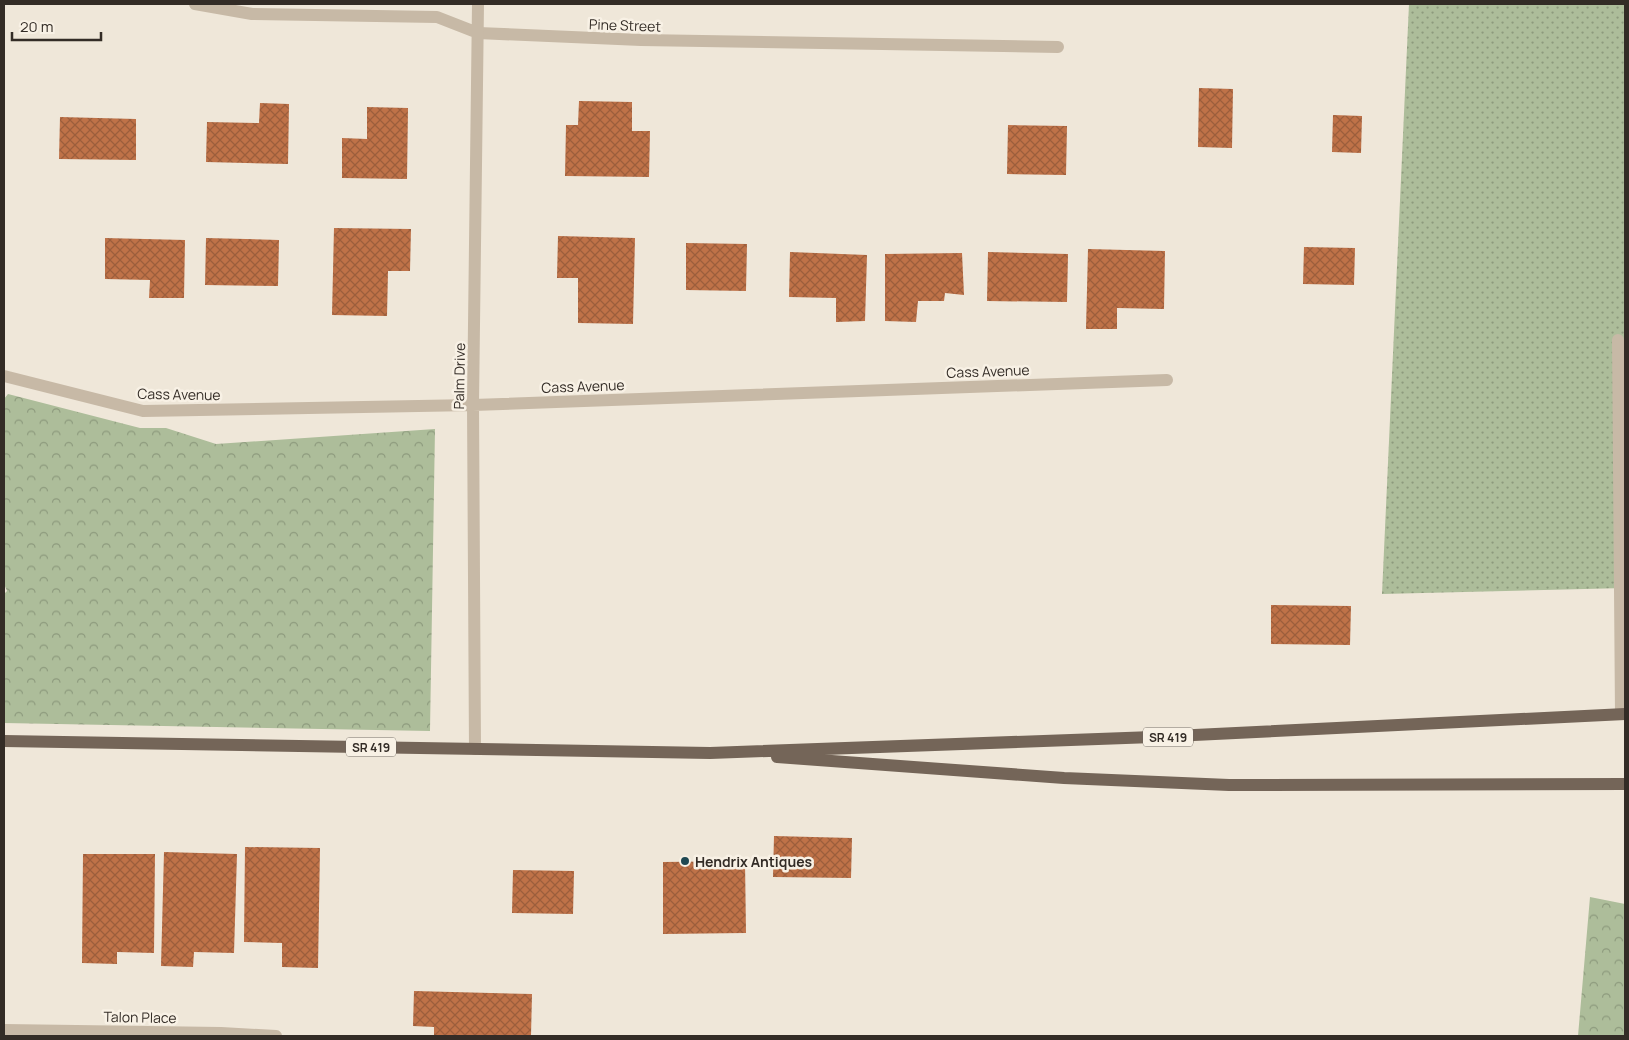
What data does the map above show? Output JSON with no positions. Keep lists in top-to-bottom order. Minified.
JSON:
{"streets":{"main road":["SR 419"],"street":["Pine Street","Cass Avenue","Palm Drive","Talon Place"]},"crossings":[["Pine Street","Palm Drive"],["Cass Avenue","Palm Drive"],["Palm Drive","SR 419"]],"places":["Hendrix Antiques"],"scale_bar":"20 m"}
